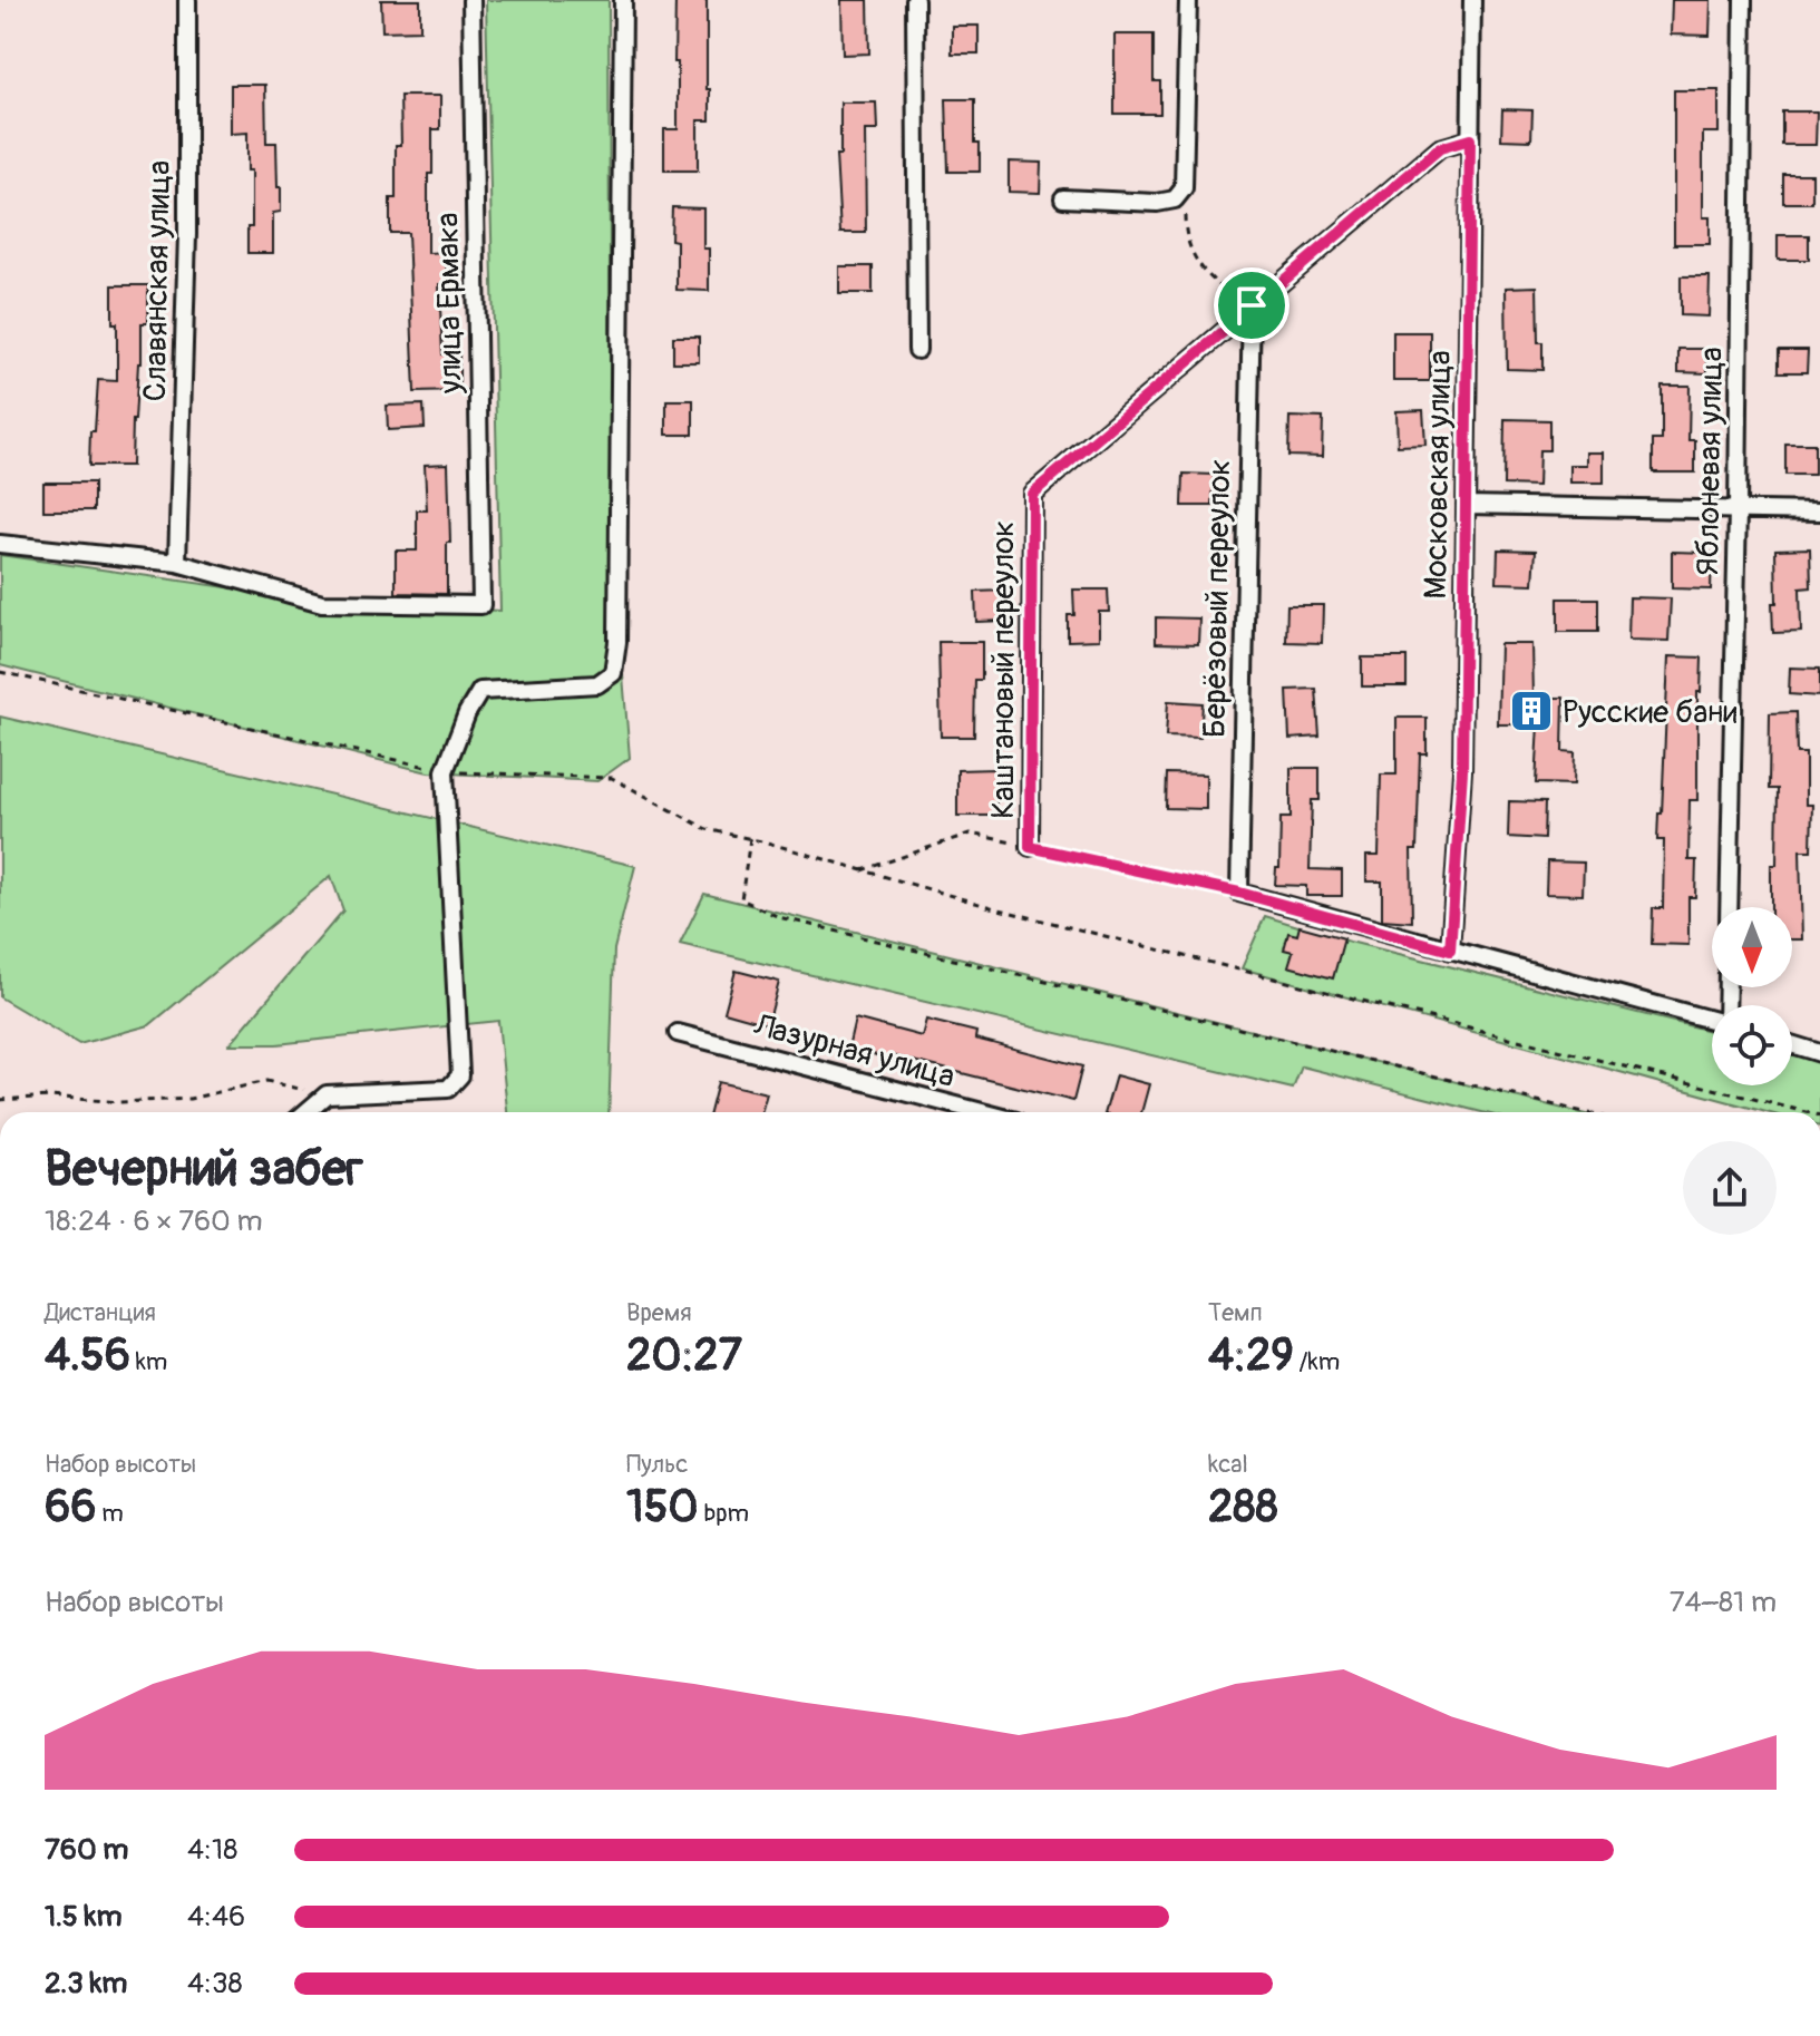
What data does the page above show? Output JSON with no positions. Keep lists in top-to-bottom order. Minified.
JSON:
{"streets":{"street":["Славянская улица","улица Ермака","Яблоневая улица","Московская улица","Берёзовый переулок","Каштановый переулок","Лазурная улица"]},"crossings":[["Славянская улица","улица Ермака"],["Берёзовый переулок","Каштановый переулок"]],"places":{"building":["Русские бани"]},"north":"bottom","page":{"heading":["Вечерний забег","18:24 · 6 × 760 m"],"stats":[["Дистанция","4.56 km"],["Время","20:27"],["Темп","4:29 /km"],["Набор высоты","66 m"],["Пульс","150 bpm"],["kcal","288"]],"chart":["Набор высоты","74–81 m"],"list":[{"name":"760 m","note":"4:18"},{"name":"1.5 km","note":"4:46"},{"name":"2.3 km","note":"4:38"}]}}
